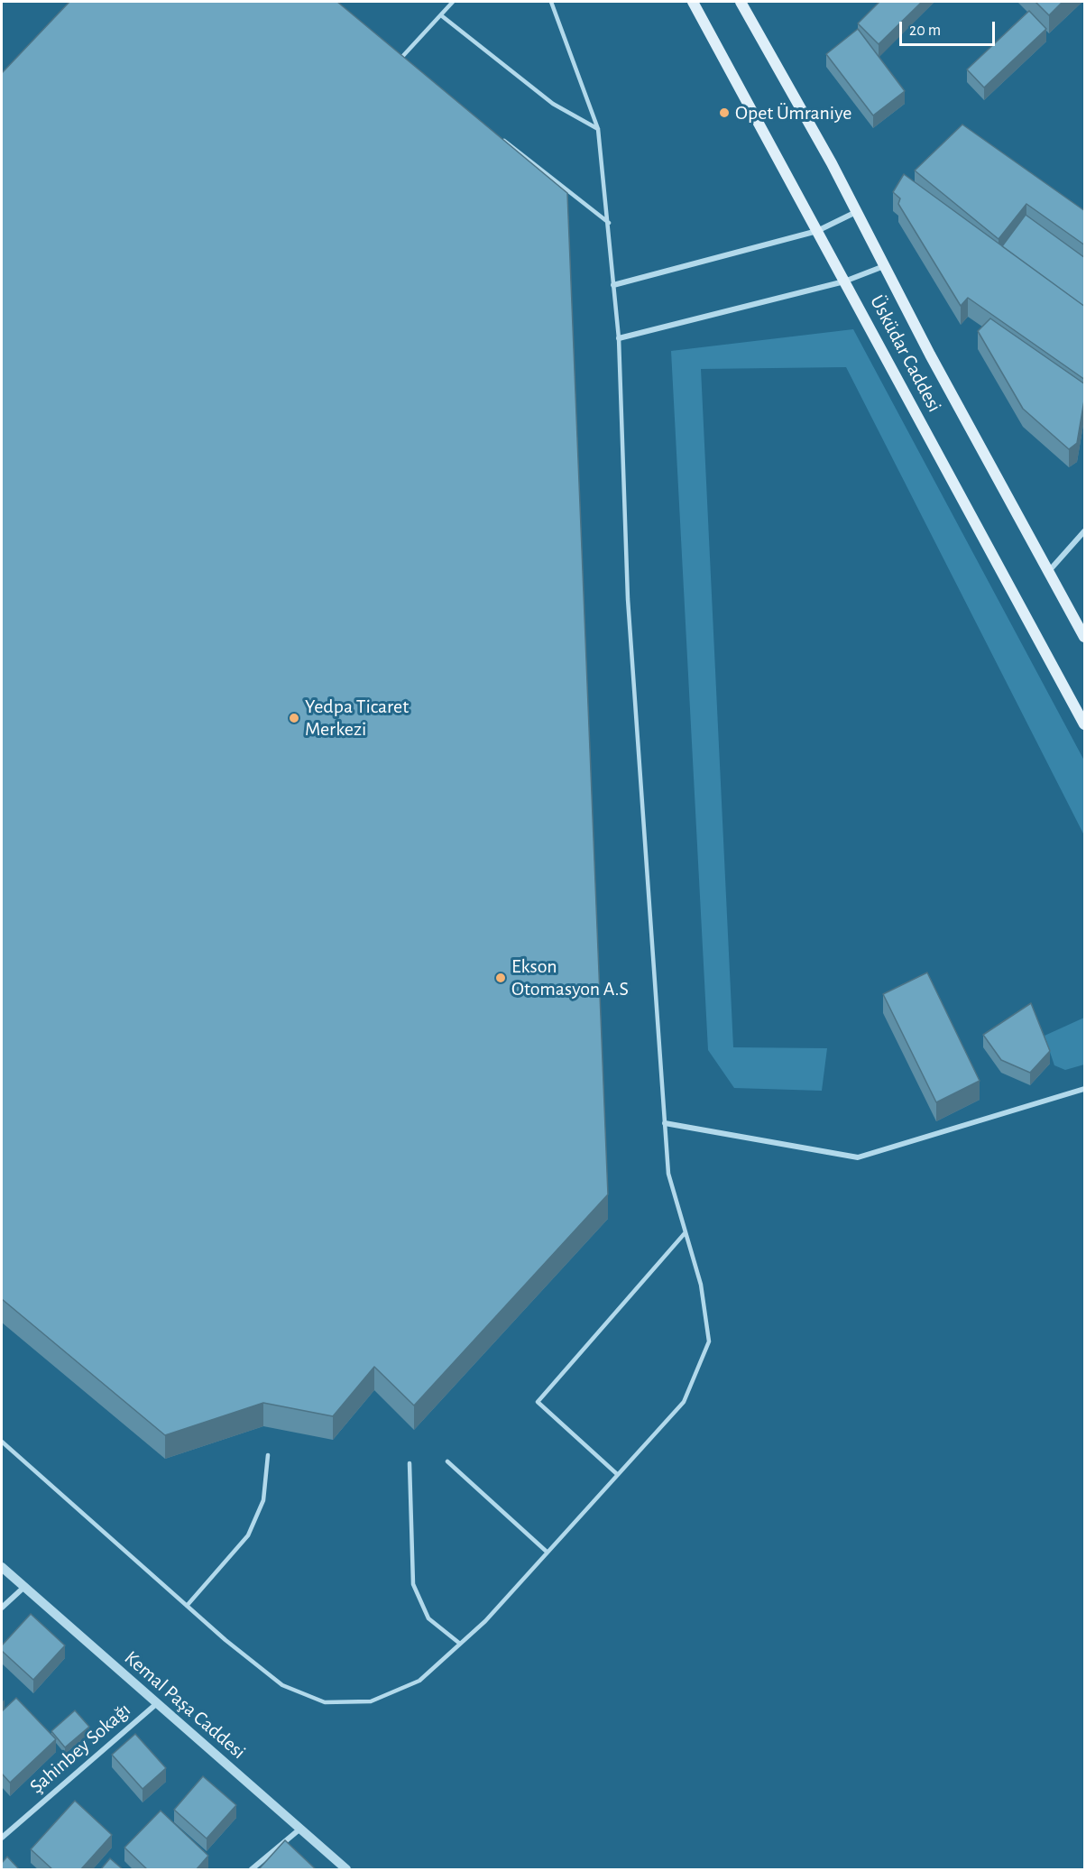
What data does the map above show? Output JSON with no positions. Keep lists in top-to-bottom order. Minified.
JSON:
{"streets":{"main road":["Üsküdar Caddesi"],"street":["Kemal Paşa Caddesi","Şahinbey Sokağı"]},"crossings":[["Kemal Paşa Caddesi","Şahinbey Sokağı"]],"places":["Opet Ümraniye","Yedpa Ticaret Merkezi","Ekson Otomasyon A.S"],"scale_bar":"20 m"}
